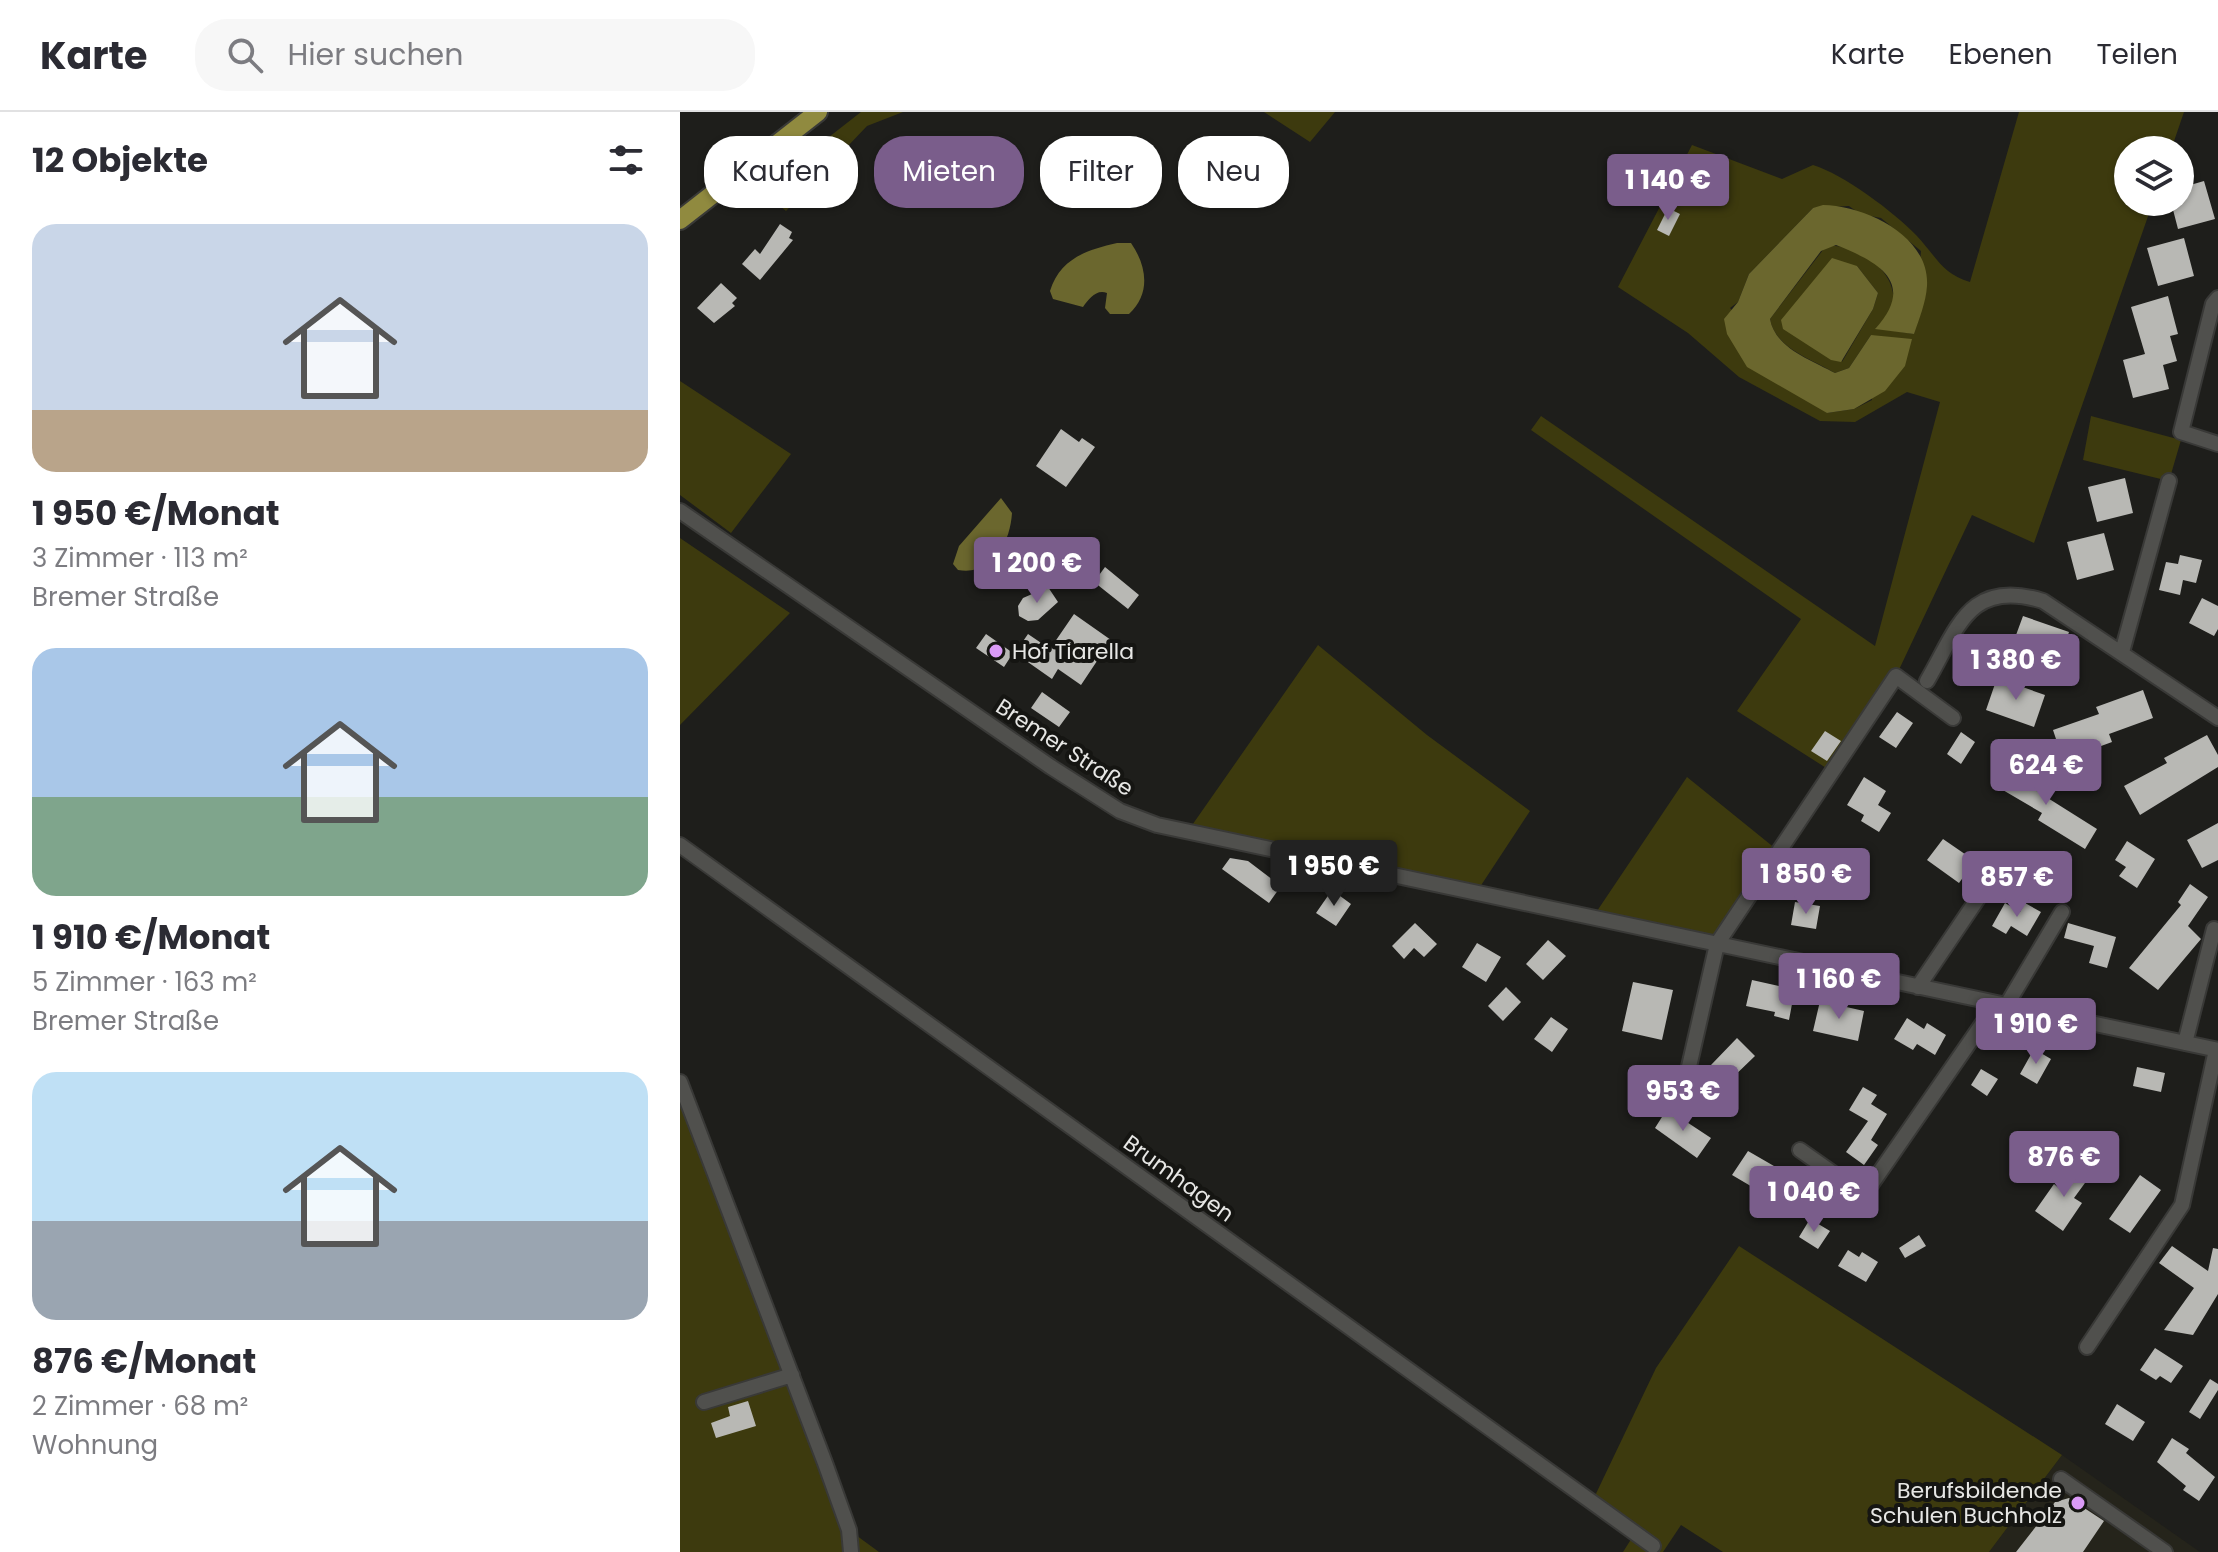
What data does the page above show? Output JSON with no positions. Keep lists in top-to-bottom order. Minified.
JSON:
{"streets":{"street":["Bremer Straße","Brumhagen"]},"places":["Hof Tiarella","Berufsbildende Schulen Buchholz"],"page":{"header":"Karte","search":"Hier suchen","nav":["Karte","Ebenen","Teilen"],"heading":"12 Objekte","chip":["Kaufen","Mieten","Filter","Neu"],"price":["1 140 €","1 200 €","1 380 €","624 €","1 950 €","1 850 €","857 €","1 160 €","1 910 €","953 €","876 €","1 040 €"],"list":[{"name":"1 950 €/Monat","note":"3 Zimmer · 113 m² · Bremer Straße"},{"name":"1 910 €/Monat","note":"5 Zimmer · 163 m² · Bremer Straße"},{"name":"876 €/Monat","note":"2 Zimmer · 68 m² · Wohnung"}]}}
